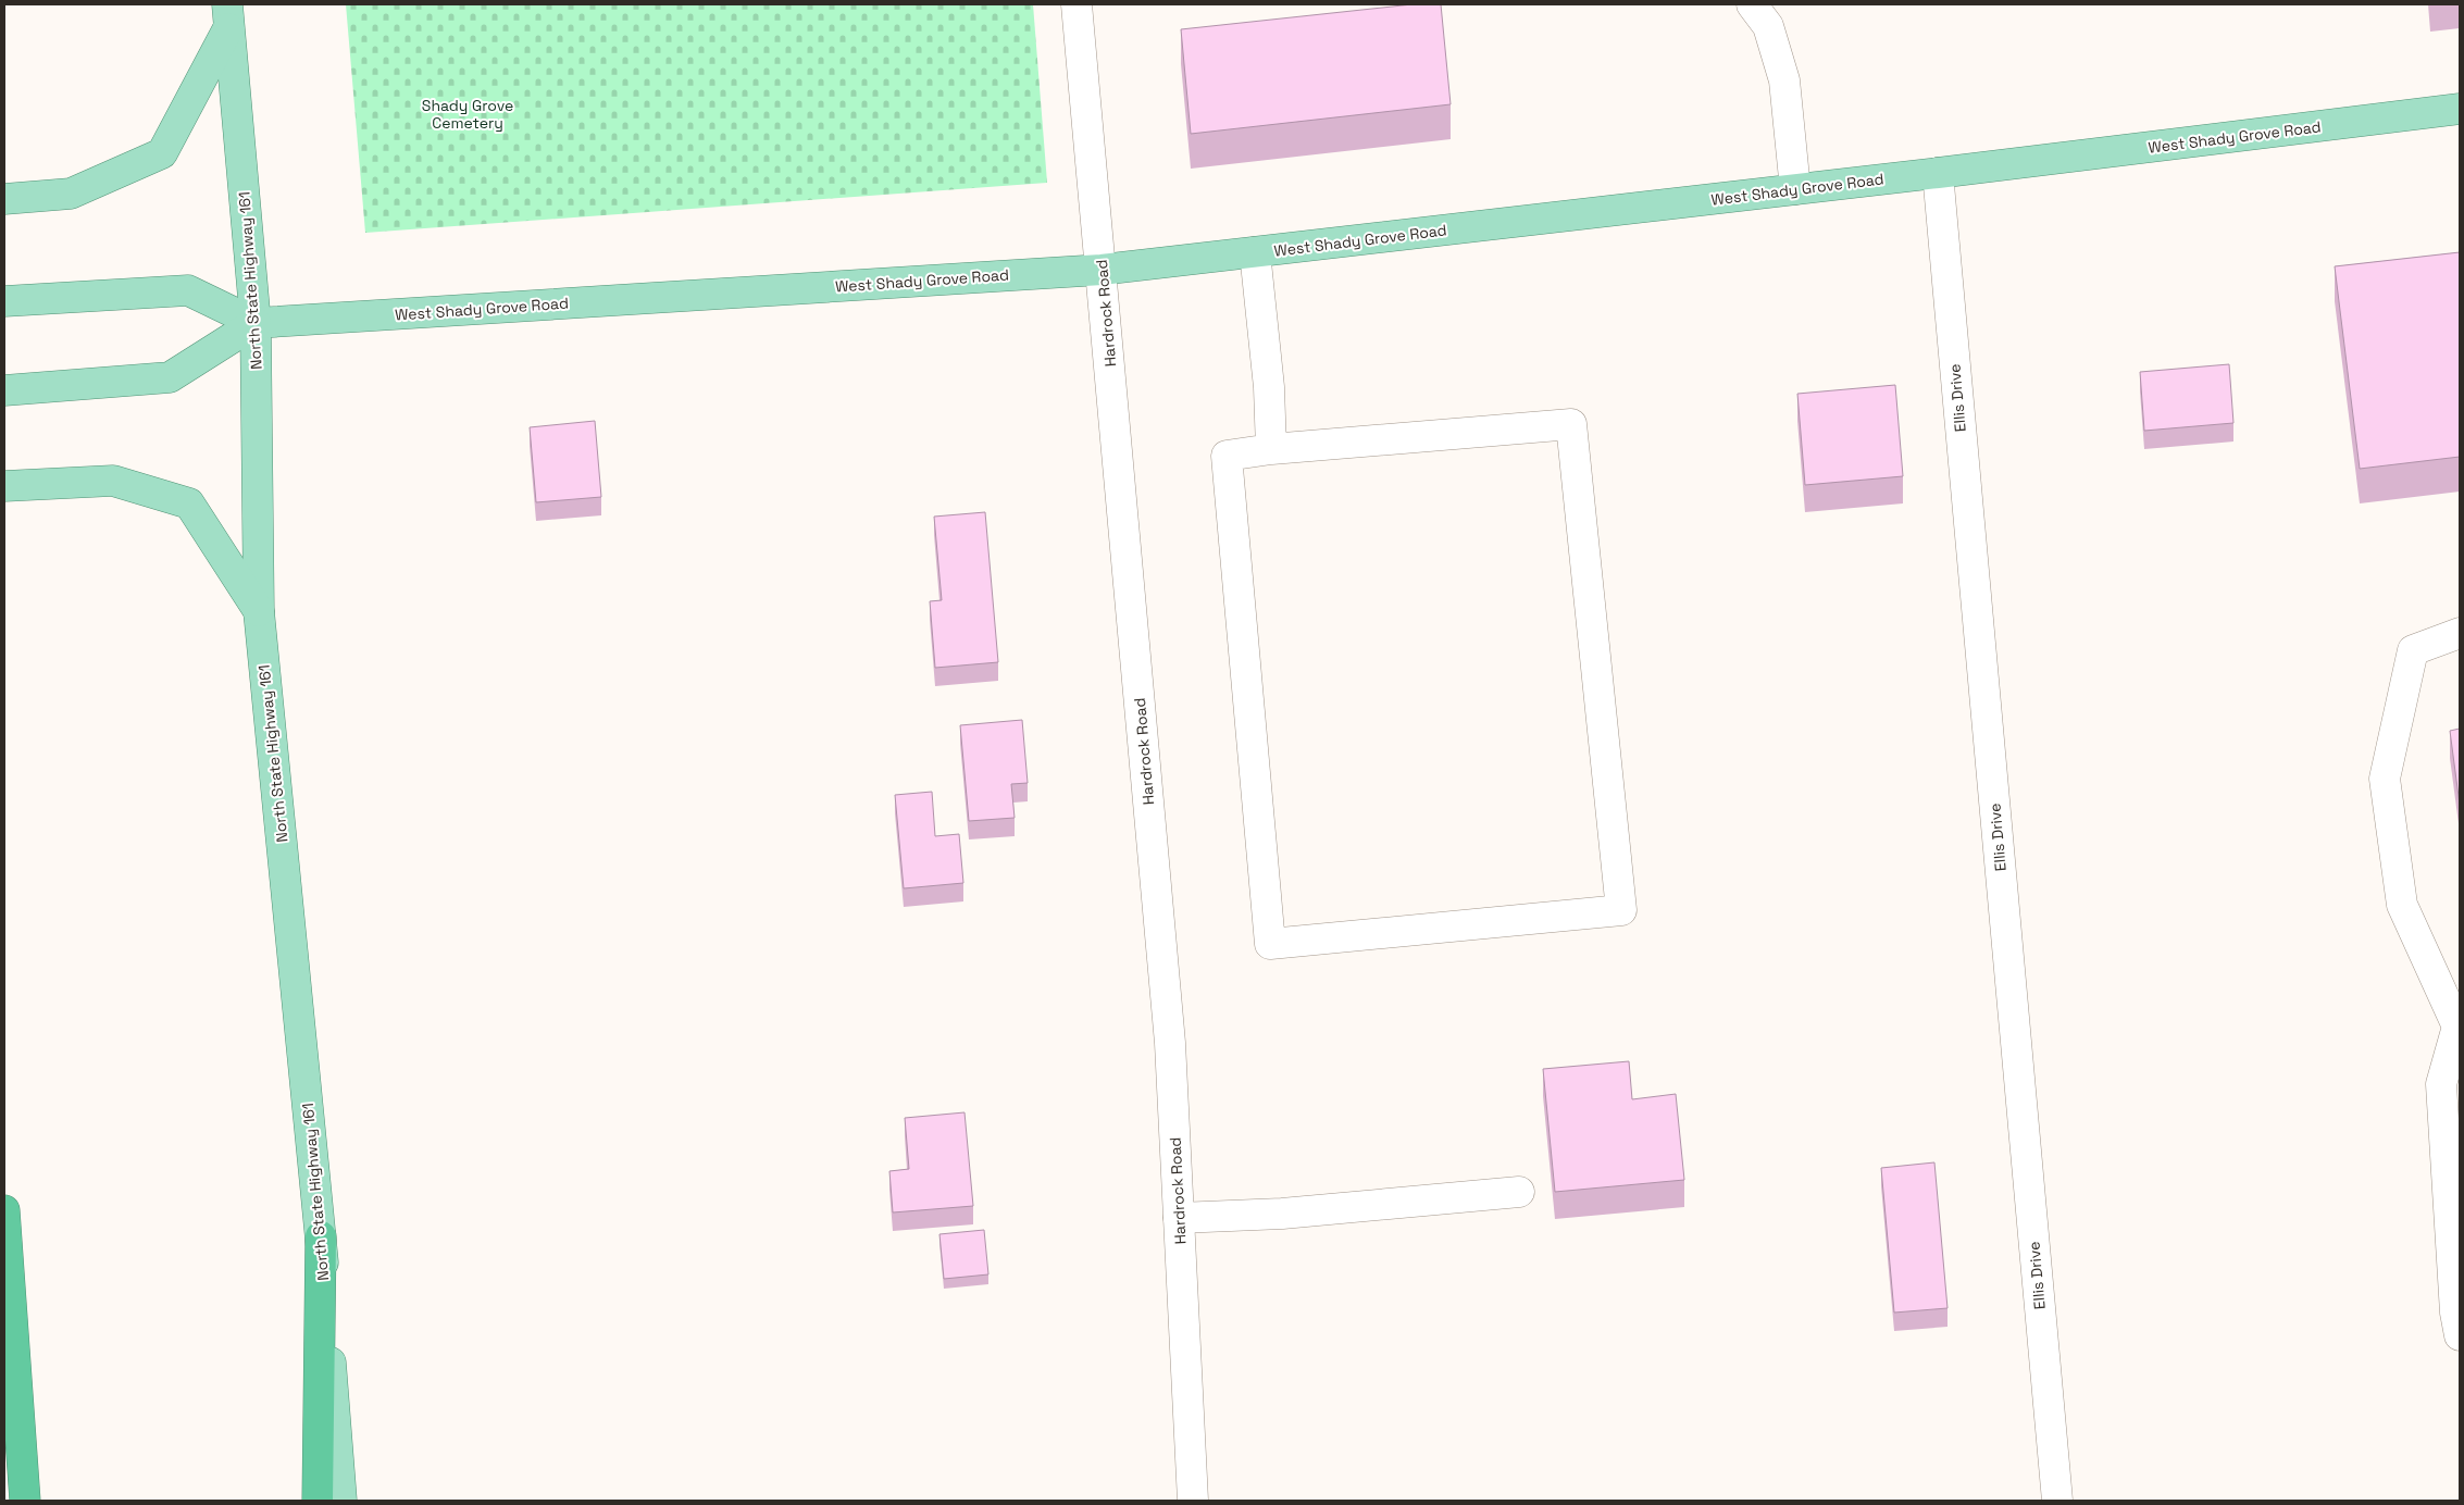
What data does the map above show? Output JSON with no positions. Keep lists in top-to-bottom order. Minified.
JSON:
{"streets":{"main road":["West Shady Grove Road","North State Highway 161"],"street":["Hardrock Road","Ellis Drive"]},"crossings":[["West Shady Grove Road","North State Highway 161"],["West Shady Grove Road","Hardrock Road"],["West Shady Grove Road","Ellis Drive"]],"parks":["Shady Grove Cemetery"]}
